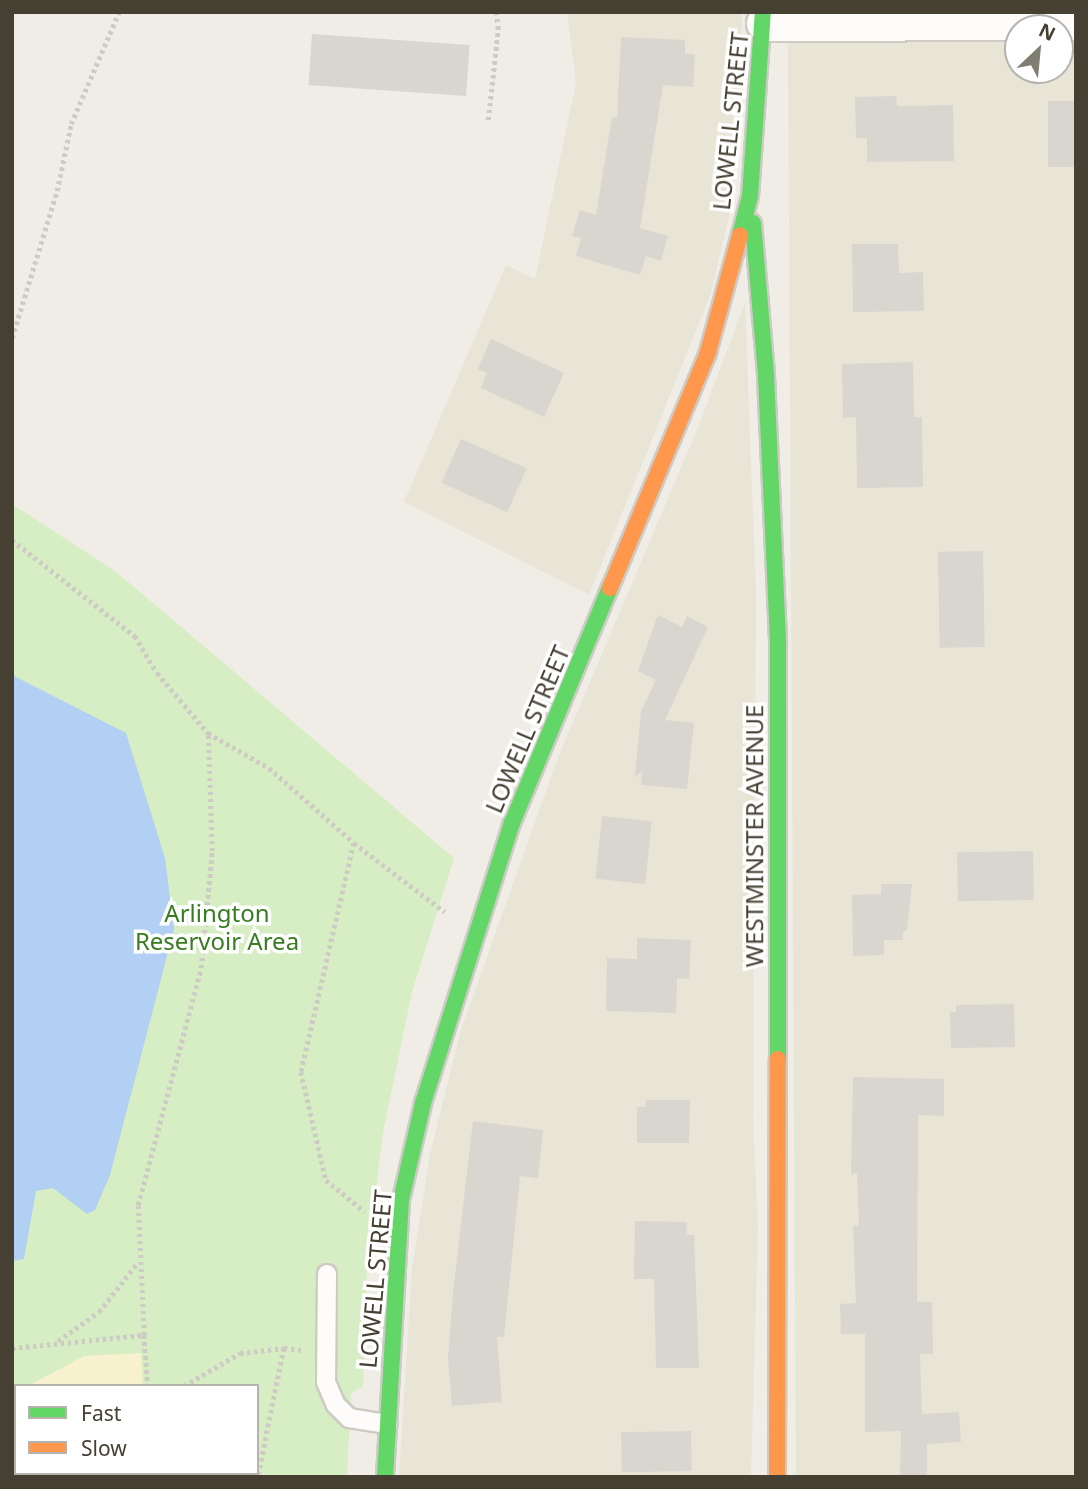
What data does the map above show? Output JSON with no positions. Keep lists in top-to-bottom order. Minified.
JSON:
{"streets":{"main road":["LOWELL STREET","WESTMINSTER AVENUE"]},"crossings":[["LOWELL STREET","WESTMINSTER AVENUE"]],"parks":["Arlington Reservoir Area"],"legend":["Fast","Slow"],"north":"top right"}
